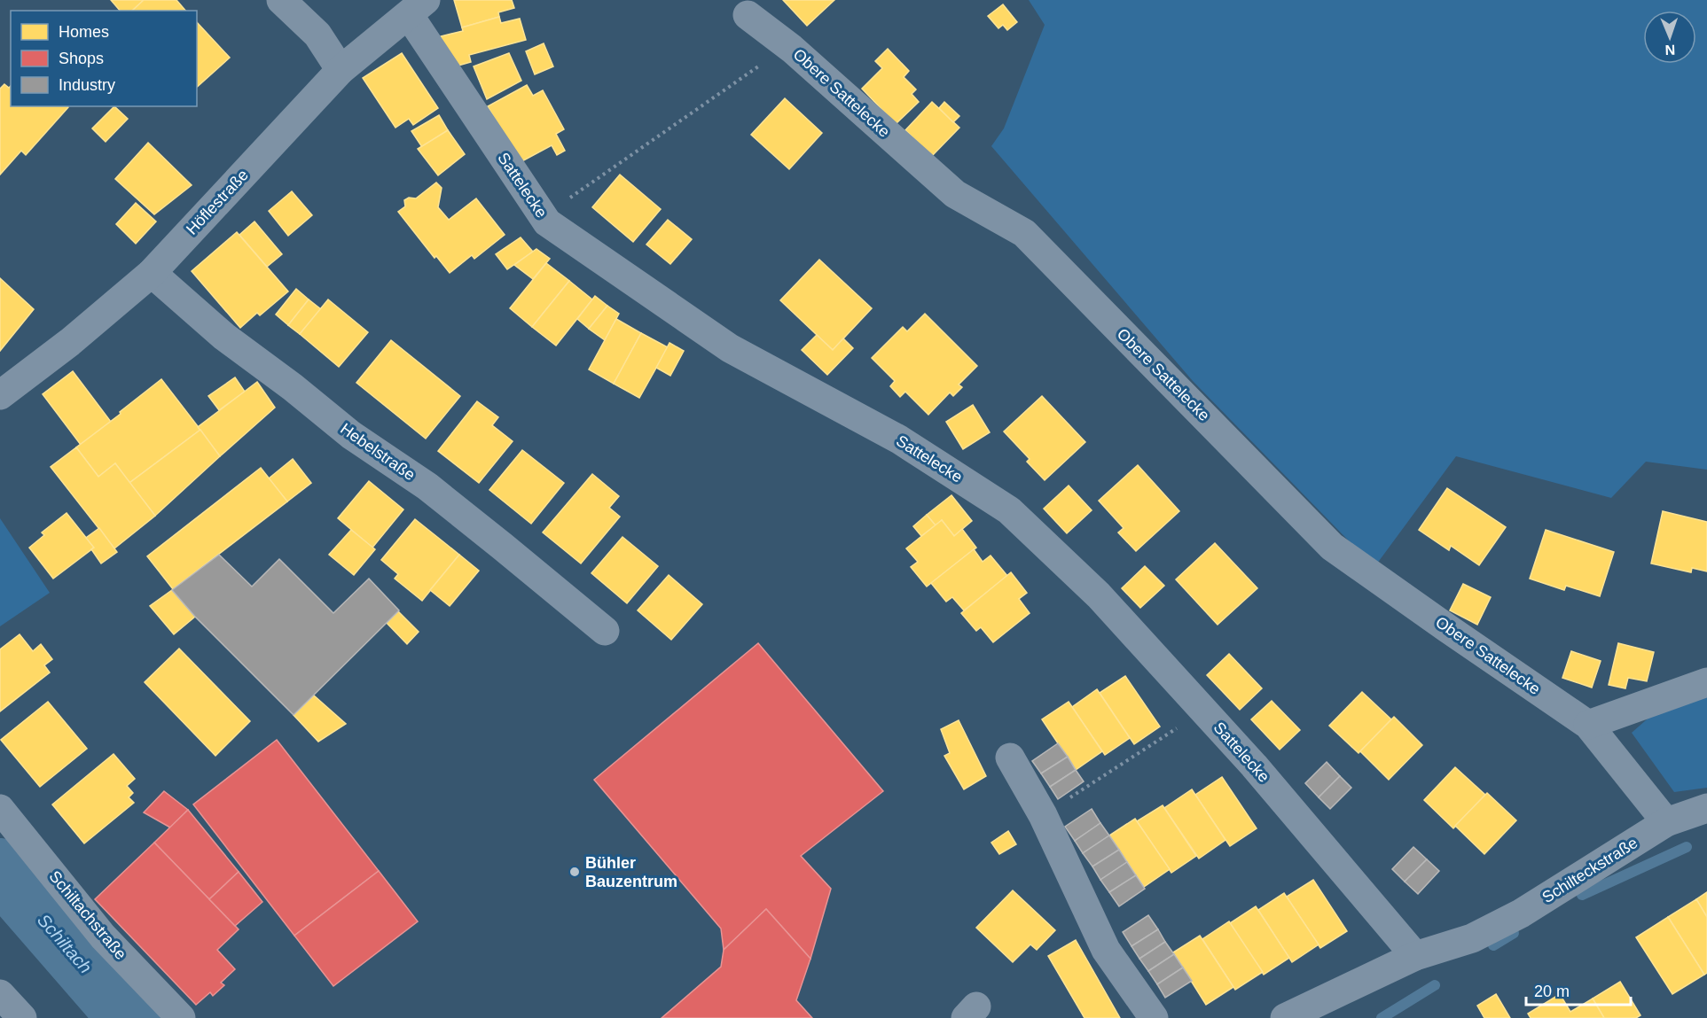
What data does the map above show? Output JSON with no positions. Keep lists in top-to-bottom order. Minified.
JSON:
{"streets":{"street":["Obere Sattelecke","Sattelecke","Höflestraße","Hebelstraße","Schilteckstraße","Schiltachstraße"]},"crossings":[["Sattelecke","Höflestraße"],["Sattelecke","Schilteckstraße"],["Höflestraße","Hebelstraße"]],"water":["Schiltach"],"places":["Bühler Bauzentrum"],"legend":["Homes","Shops","Industry"],"scale_bar":"20 m","north":"bottom"}
